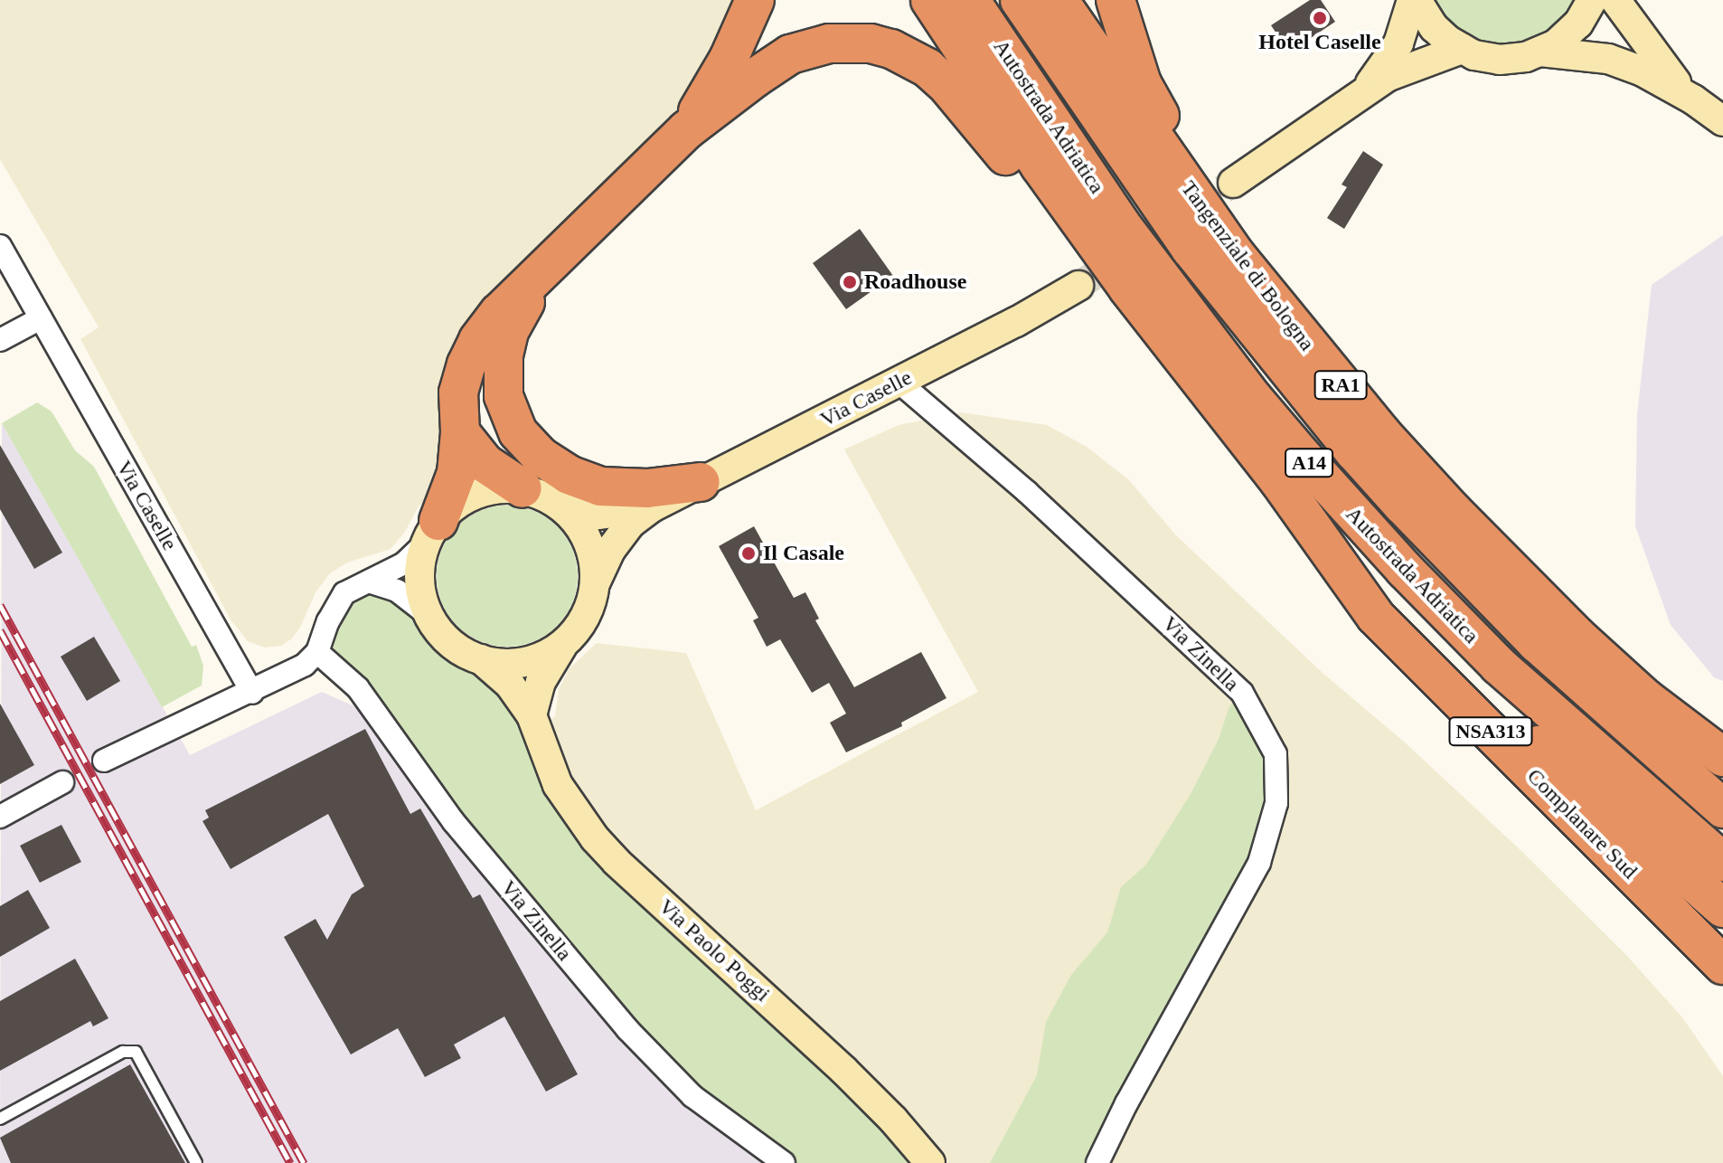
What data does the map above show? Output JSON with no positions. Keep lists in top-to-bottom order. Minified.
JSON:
{"streets":{"highway":["Autostrada Adriatica","Tangenziale di Bologna","RA1","A14","NSA313","Complanare Sud"],"main road":["Via Caselle","Via Paolo Poggi"],"street":["Via Zinella"]},"crossings":[["Via Caselle","Via Zinella"],["Via Caselle","Via Paolo Poggi"]],"places":["Hotel Caselle","Roadhouse","Il Casale"]}
